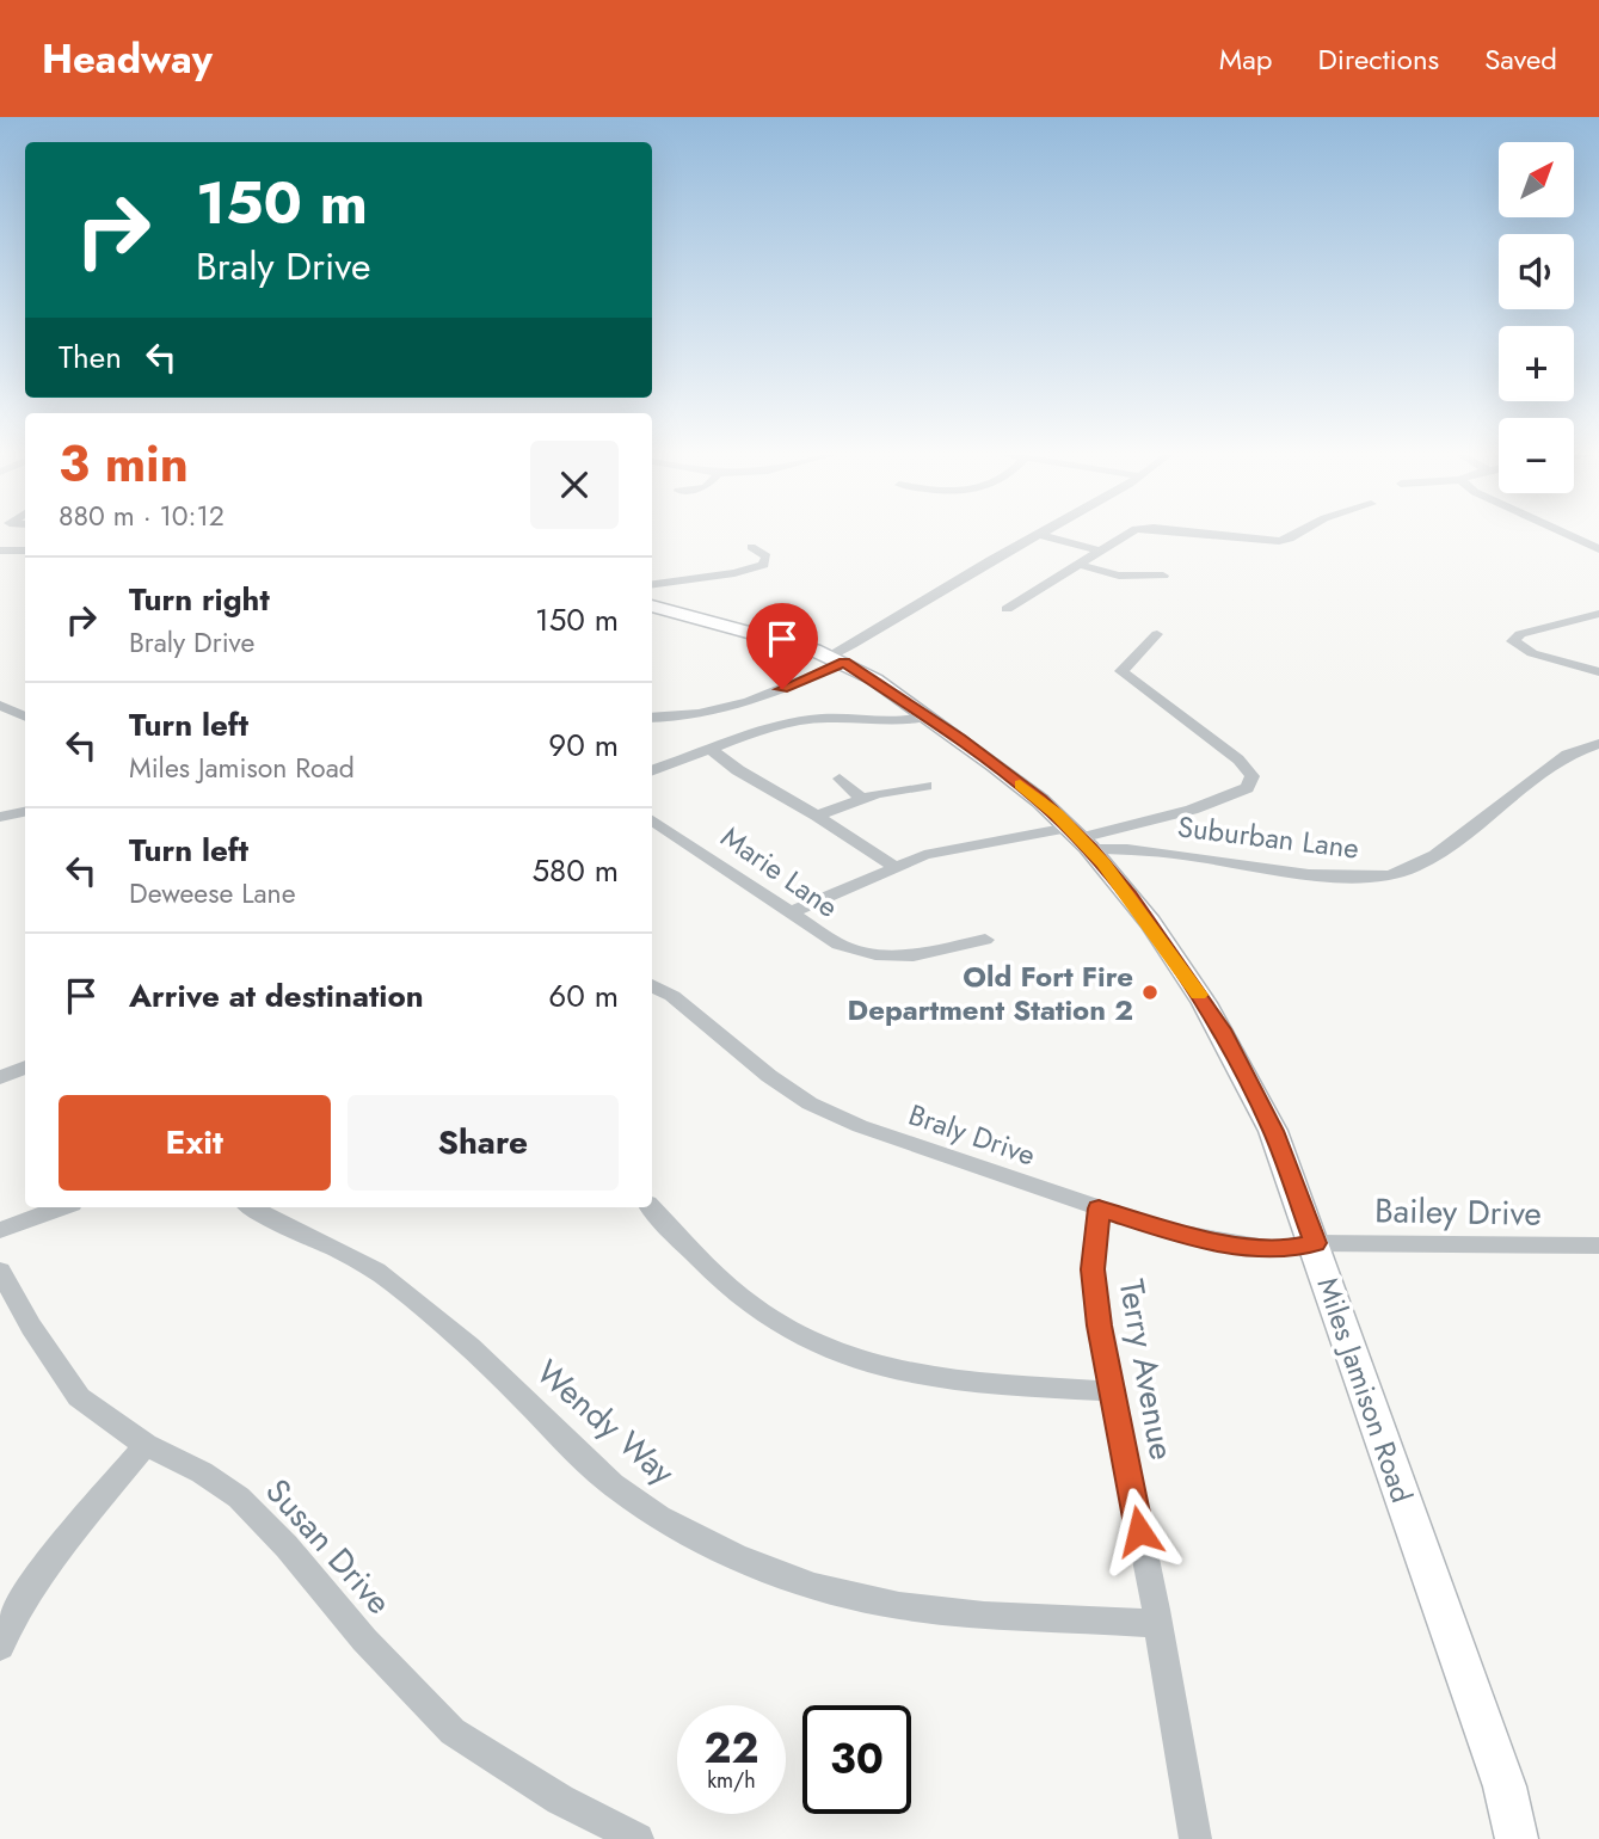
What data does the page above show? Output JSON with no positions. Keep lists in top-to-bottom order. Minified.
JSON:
{"streets":{"main road":["Miles Jamison Road"],"street":["Suburban Lane","Marie Lane","Braly Drive","Bailey Drive","Terry Avenue","Wendy Way","Susan Drive"]},"crossings":[["Suburban Lane","Miles Jamison Road"],["Braly Drive","Bailey Drive"],["Braly Drive","Terry Avenue"],["Braly Drive","Miles Jamison Road"],["Bailey Drive","Miles Jamison Road"],["Terry Avenue","Wendy Way"]],"places":["Old Fort Fire Department Station 2"],"north":"top right","page":{"header":"Headway","nav":["Map","Directions","Saved"],"map_buttons":["+","−"],"turn":["150 m","Braly Drive"],"then":"Then","heading":["3 min","880 m · 10:12"],"list":[{"name":"Turn right","note":"Braly Drive","value":"150 m"},{"name":"Turn left","note":"Miles Jamison Road","value":"90 m"},{"name":"Turn left","note":"Deweese Lane","value":"580 m"},{"name":"Arrive at destination","value":"60 m"}],"buttons":["Exit","Share"],"speed":"22 km/h","limit":"30"}}
